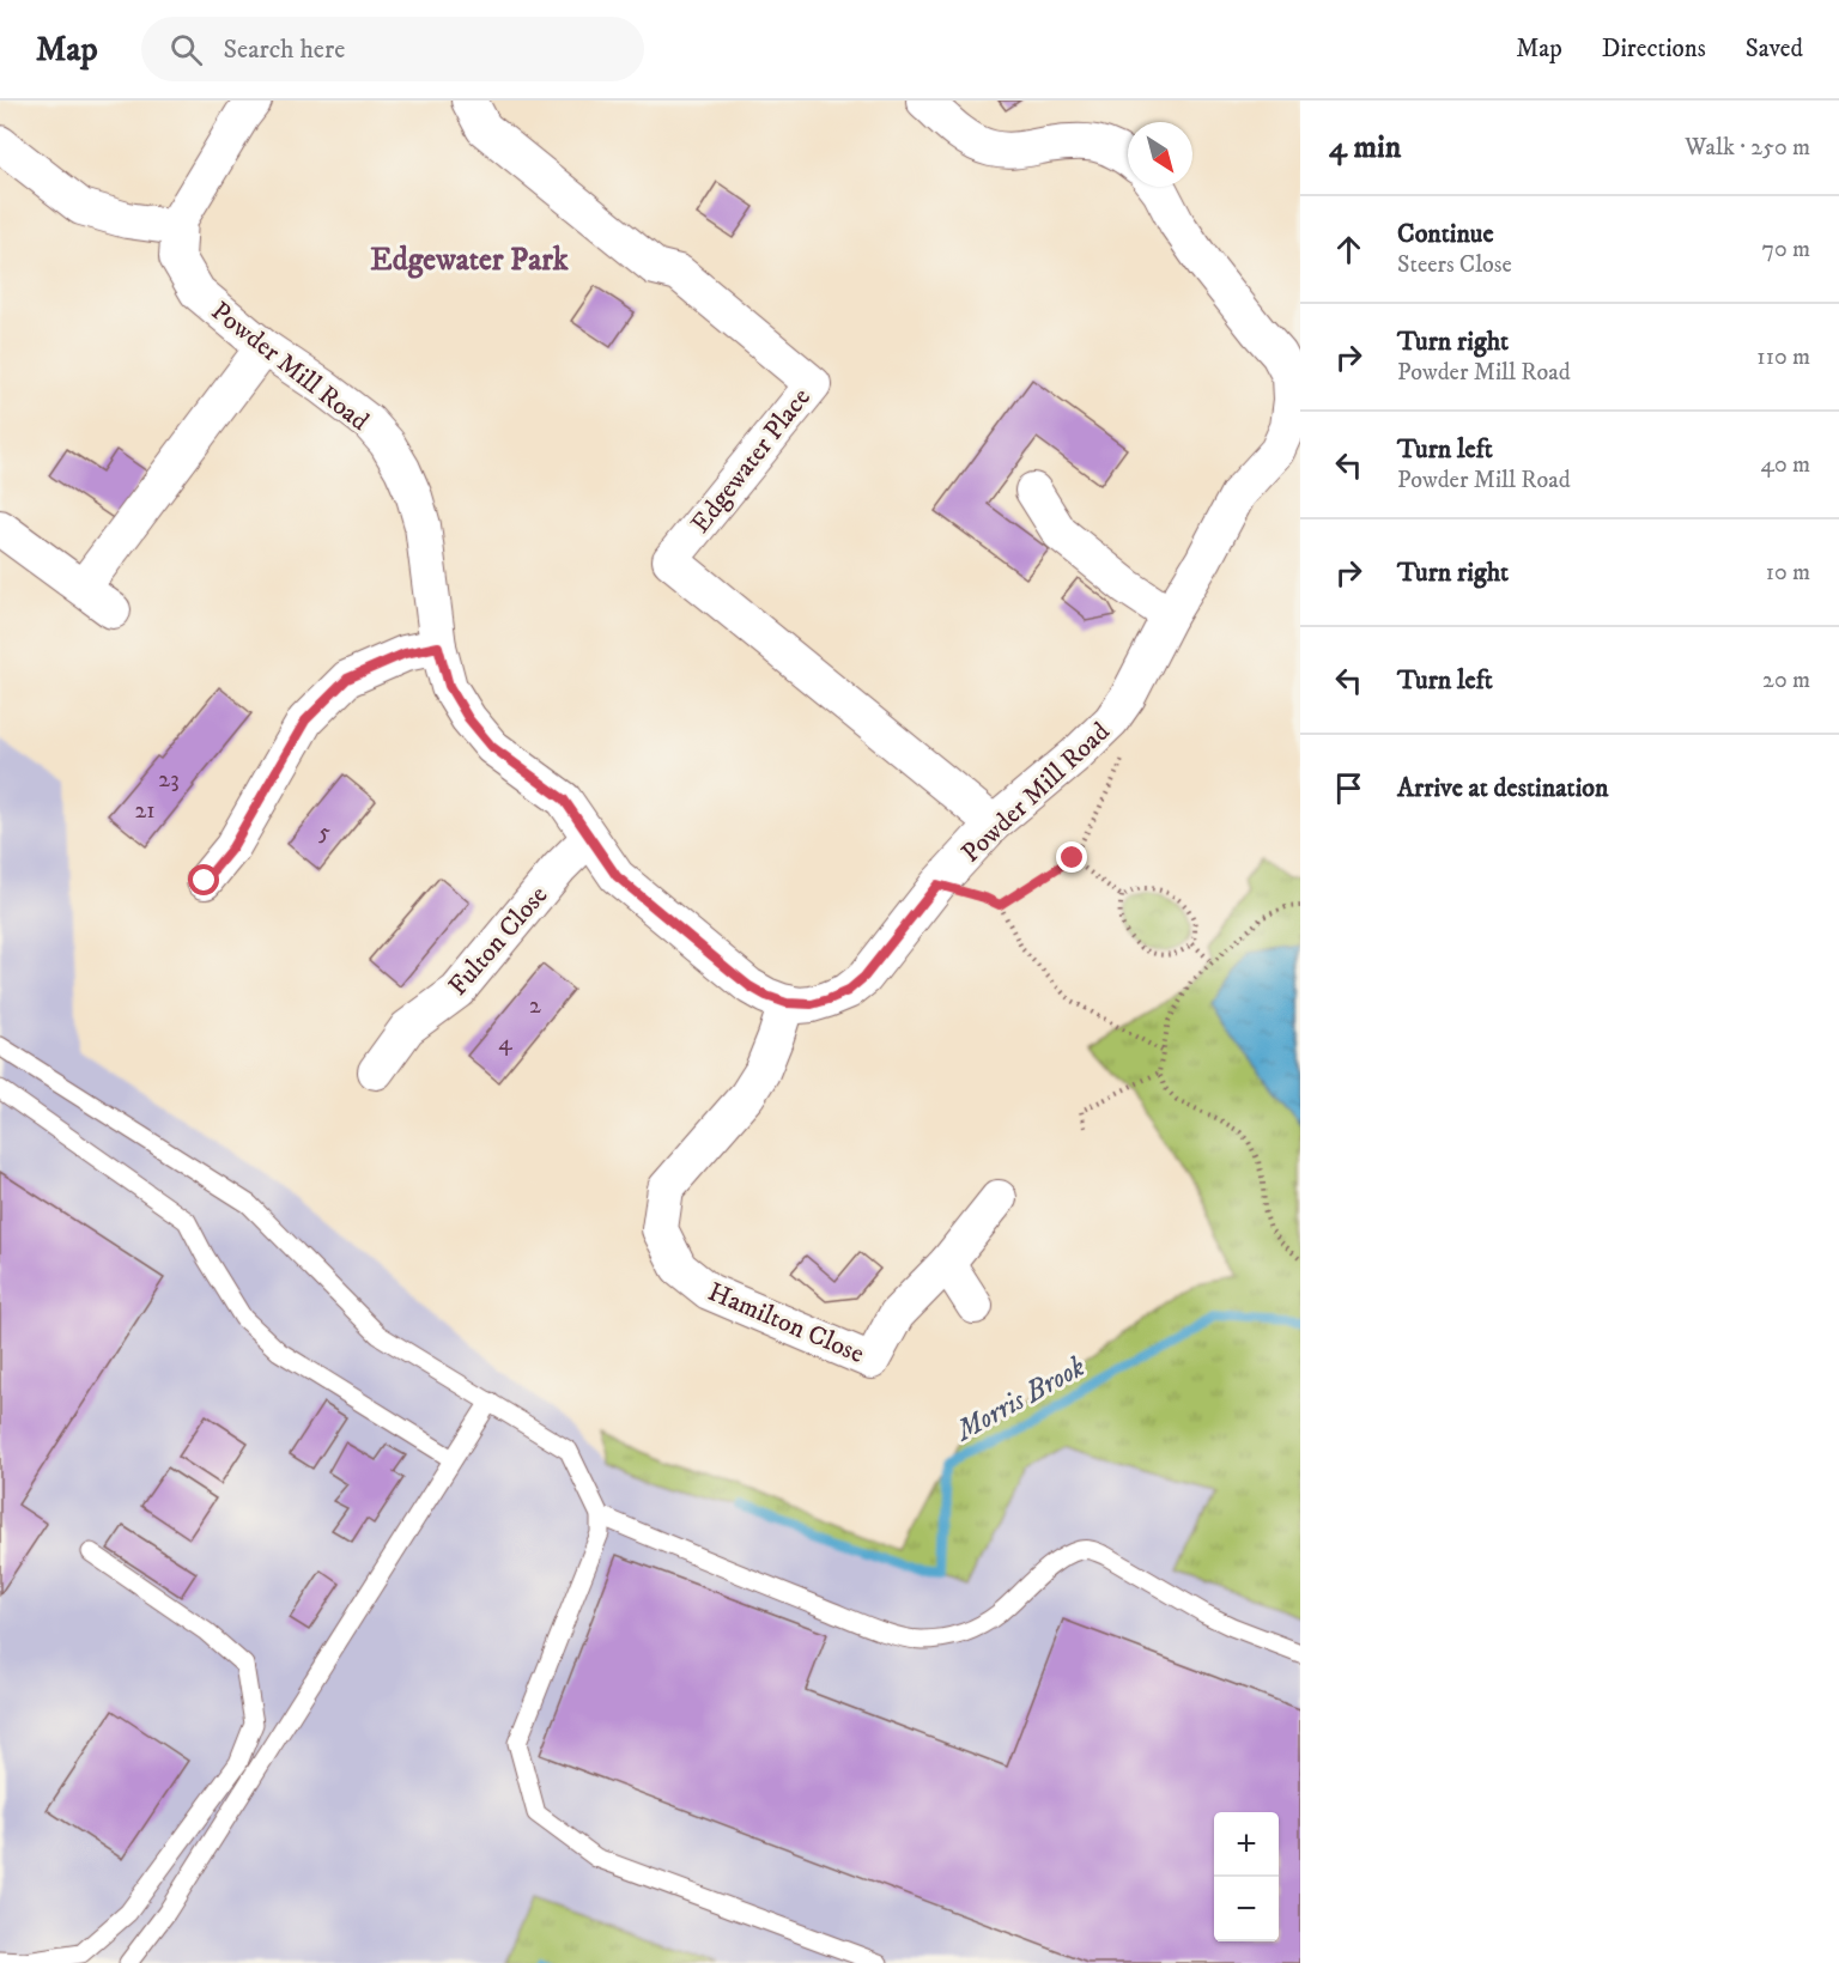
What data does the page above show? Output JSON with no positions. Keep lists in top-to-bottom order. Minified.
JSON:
{"streets":{"street":["Powder Mill Road","Edgewater Place","Fulton Close","Hamilton Close"]},"crossings":[["Powder Mill Road","Edgewater Place"],["Powder Mill Road","Fulton Close"],["Powder Mill Road","Hamilton Close"]],"districts":["Edgewater Park"],"water":["Morris Brook"],"house_numbers":["23","21","5","2","4"],"north":"bottom right","page":{"header":"Map","search":"Search here","nav":["Map","Directions","Saved"],"heading":["4 min","Walk · 250 m"],"list":[["Continue","Steers Close","70 m"],["Turn right","Powder Mill Road","110 m"],["Turn left","Powder Mill Road","40 m"],["Turn right","10 m"],["Turn left","20 m"],"Arrive at destination"],"map_buttons":["+","−"]}}
